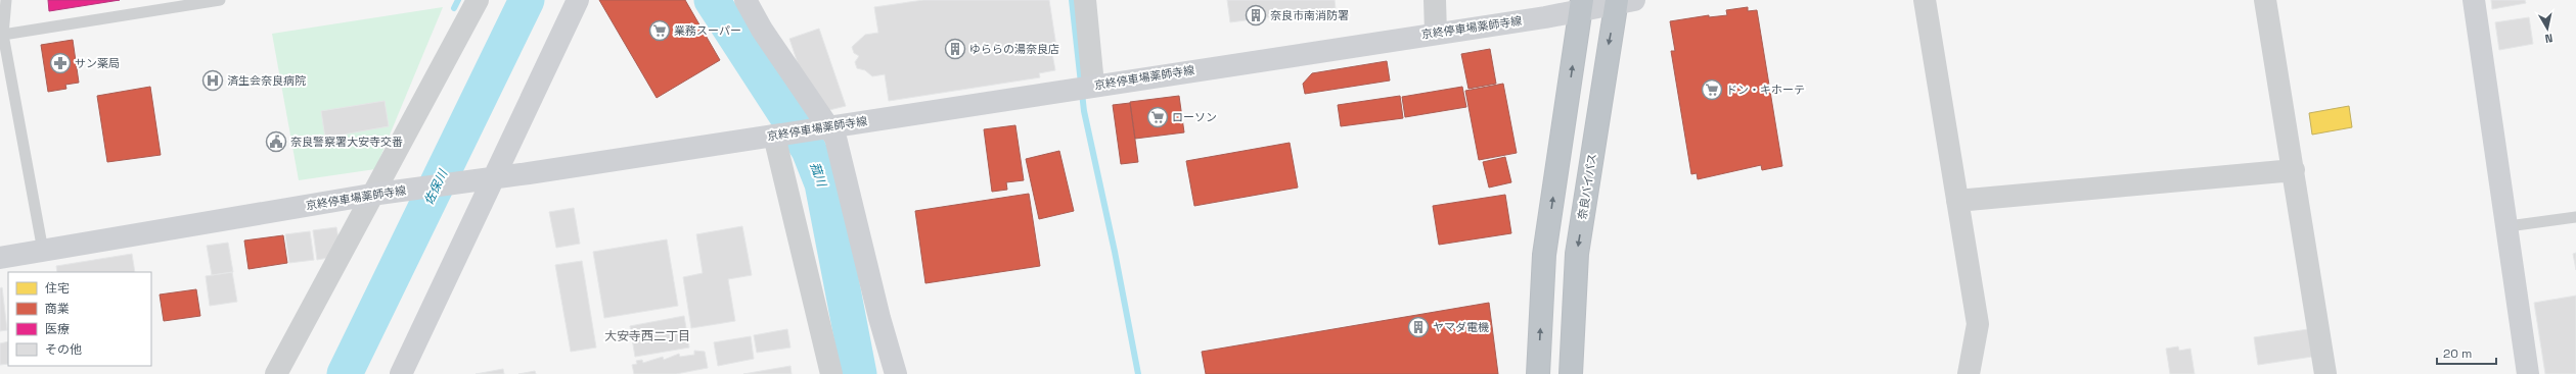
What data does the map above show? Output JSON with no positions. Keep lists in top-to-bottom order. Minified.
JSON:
{"streets":{"highway":["奈良バイパス"],"main road":["京終停車場薬師寺線"]},"crossings":[["京終停車場薬師寺線","奈良バイパス"]],"districts":["大安寺西二丁目"],"water":["菰川","佐保川"],"places":{"building":["奈良市南消防署","ゆららの湯奈良店","ヤマダ電機"],"supermarket":["業務スーパー","ドン・キホーテ","ローソン"],"pharmacy":["サン薬局"],"hospital":["済生会奈良病院"],"public building":["奈良警察署大安寺交番"]},"legend":["住宅","商業","医療","その他"],"scale_bar":"20 m","north":"bottom"}
